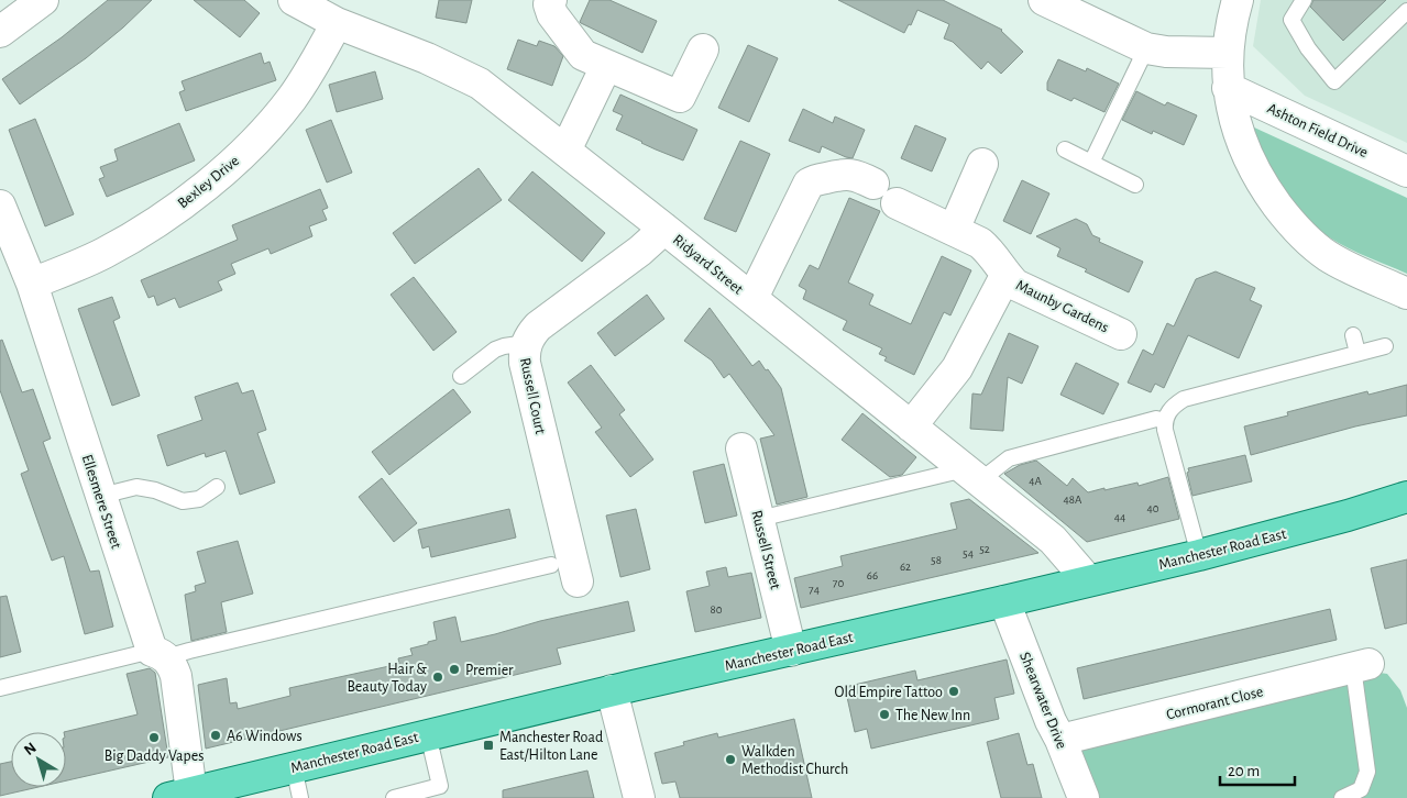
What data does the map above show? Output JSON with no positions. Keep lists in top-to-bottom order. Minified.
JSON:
{"streets":{"main road":["Manchester Road East"],"street":["Ashton Field Drive","Bexley Drive","Ridyard Street","Maunby Gardens","Russell Court","Ellesmere Street","Russell Street","Shearwater Drive","Cormorant Close"]},"crossings":[["Bexley Drive","Ridyard Street"],["Bexley Drive","Ellesmere Street"],["Ridyard Street","Maunby Gardens"],["Ridyard Street","Russell Court"],["Ridyard Street","Manchester Road East"],["Ellesmere Street","Manchester Road East"],["Manchester Road East","Russell Street"],["Manchester Road East","Shearwater Drive"],["Shearwater Drive","Cormorant Close"]],"places":{"other":["Premier","Hair & Beauty Today","Old Empire Tattoo","The New Inn","A6 Windows","Big Daddy Vapes","Walkden Methodist Church"],"transit":["Manchester Road East/Hilton Lane"]},"house_numbers":["4A","48A","40","44","52","54","58","62","66","70","74","80"],"scale_bar":"20 m","north":"top left"}
